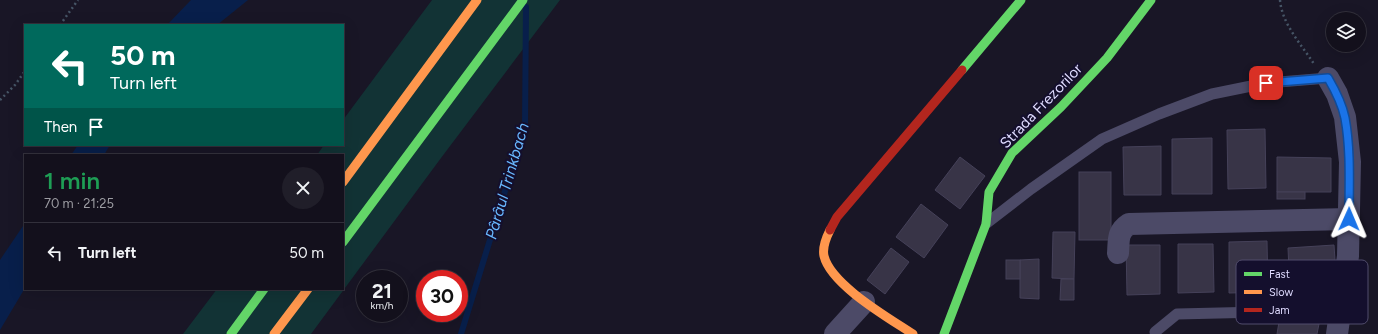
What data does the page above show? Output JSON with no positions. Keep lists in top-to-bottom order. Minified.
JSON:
{"streets":{"main road":["Strada Frezorilor"]},"water":["Pârâul Trinkbach"],"legend":["Fast","Slow","Jam"],"page":{"turn":["50 m","Turn left"],"then":"Then","heading":["1 min","70 m · 21:25"],"list":[{"name":"Turn left","value":"50 m"}],"speed":"21 km/h","limit":"30"}}
